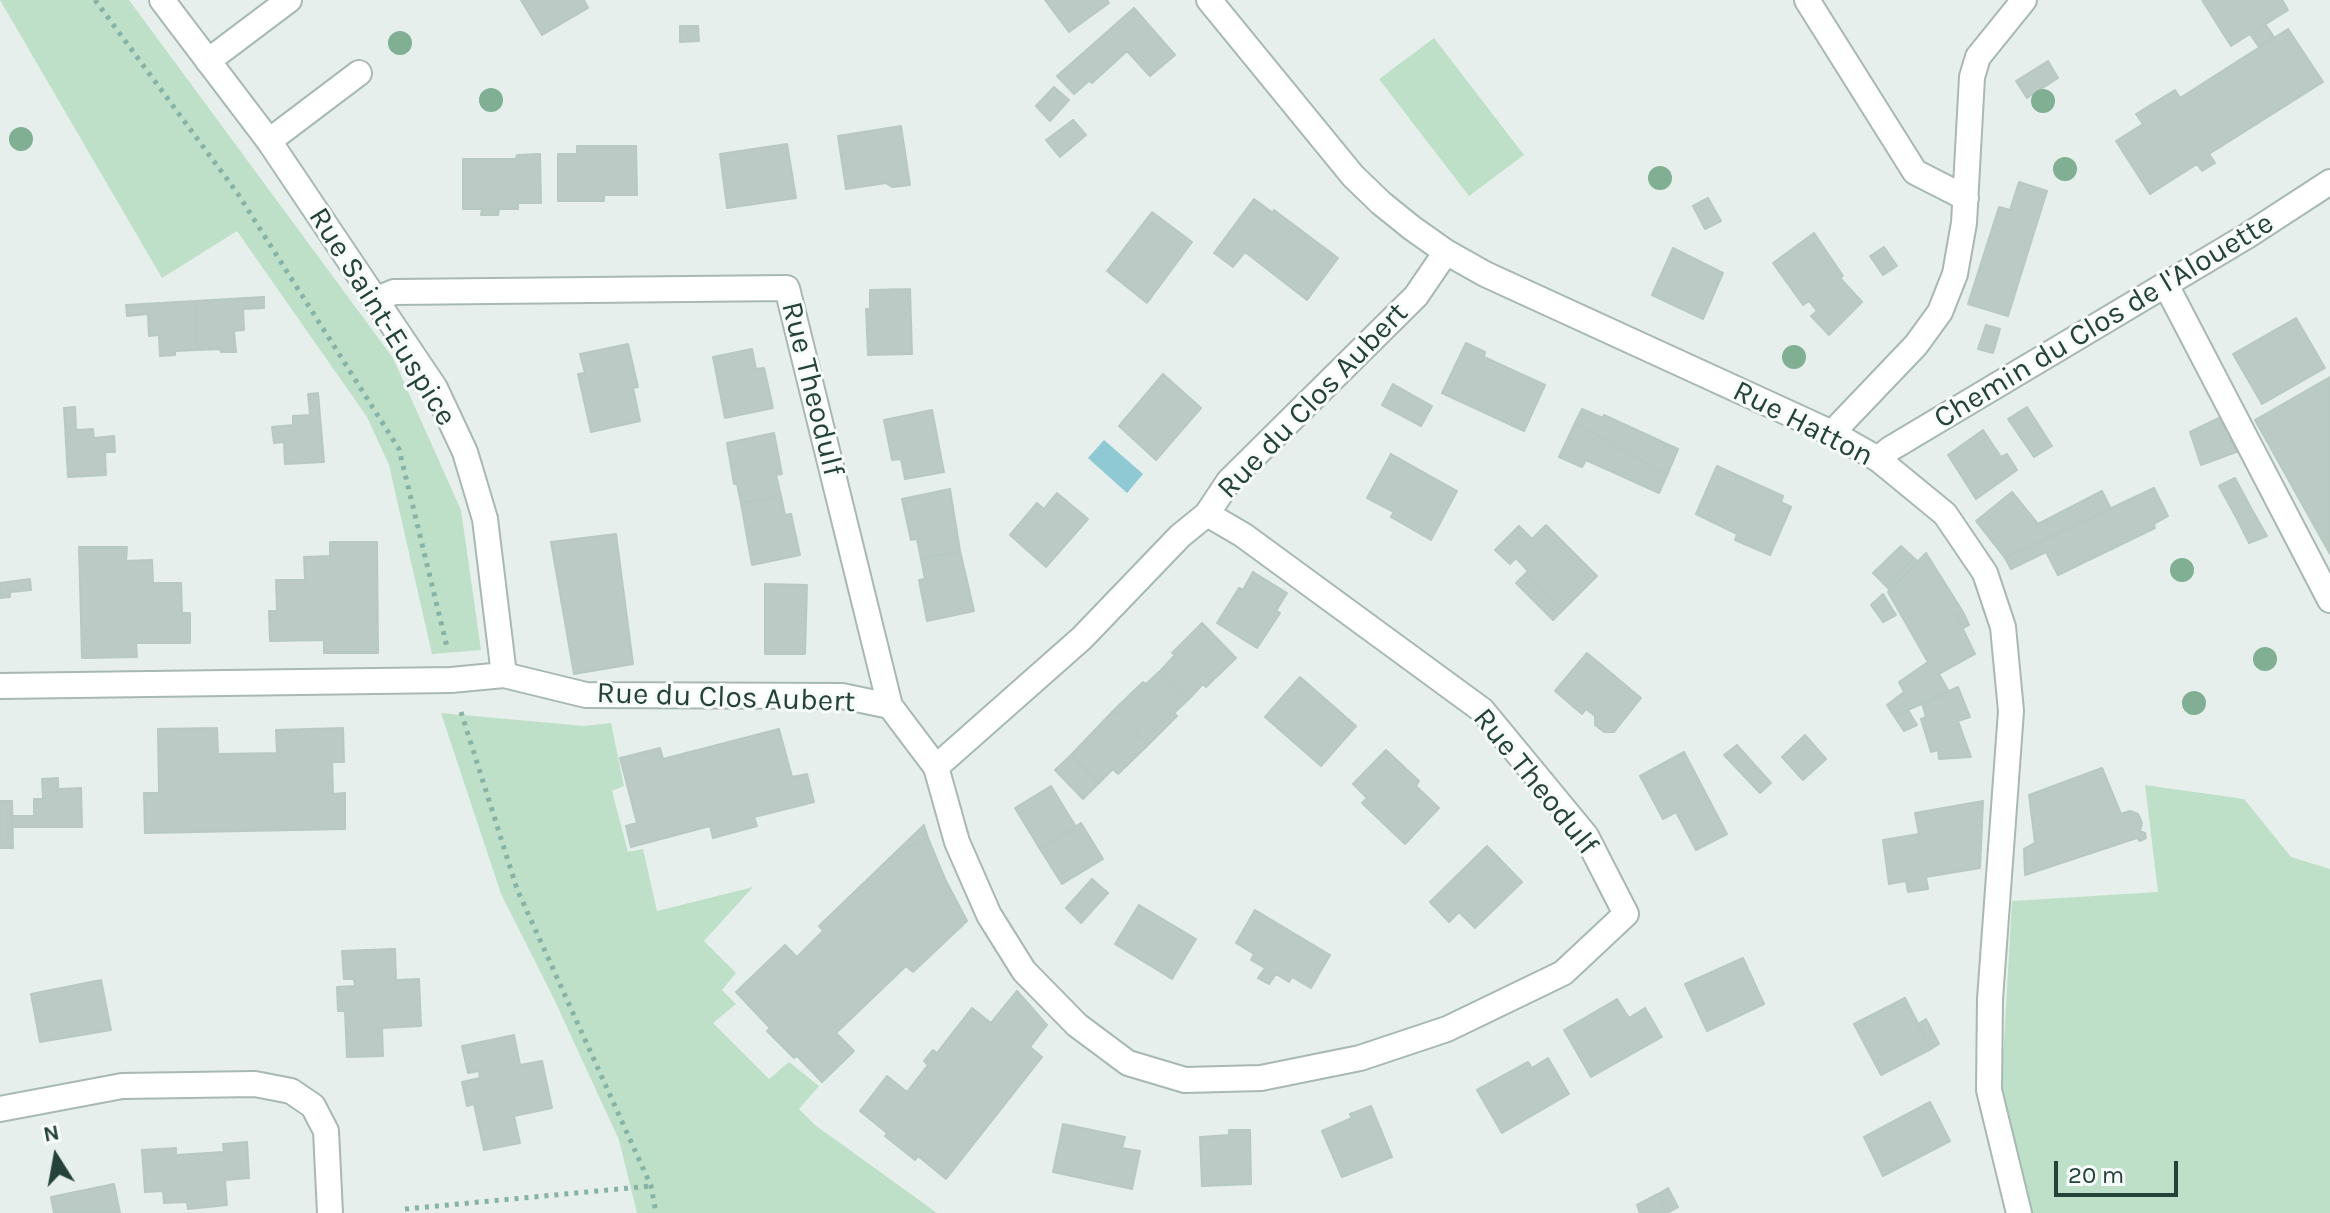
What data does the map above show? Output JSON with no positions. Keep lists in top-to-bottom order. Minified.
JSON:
{"streets":{"street":["Rue Saint-Euspice","Chemin du Clos de l'Alouette","Rue Theodulf","Rue du Clos Aubert","Rue Hatton"]},"crossings":[["Rue Saint-Euspice","Rue Theodulf"],["Rue Saint-Euspice","Rue du Clos Aubert"],["Chemin du Clos de l'Alouette","Rue Hatton"],["Rue Theodulf","Rue du Clos Aubert"],["Rue du Clos Aubert","Rue Hatton"]],"scale_bar":"20 m","north":"top"}
